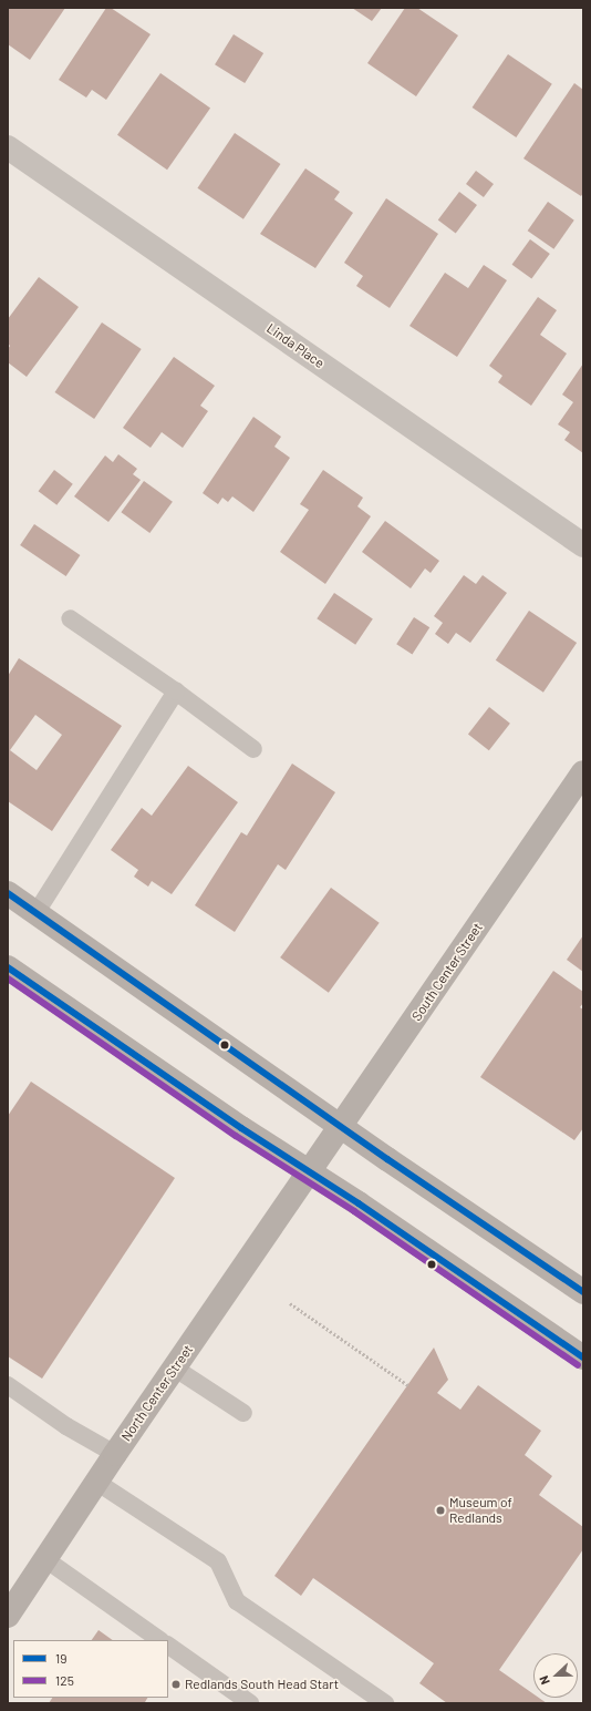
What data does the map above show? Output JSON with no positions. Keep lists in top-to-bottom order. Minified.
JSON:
{"streets":{"main road":["South Center Street","North Center Street"],"street":["Linda Place"]},"crossings":[["South Center Street","North Center Street"]],"places":["Museum of Redlands","Redlands South Head Start"],"lines":["transit line 19","transit line 125"],"legend":["19","125"],"north":"left"}
